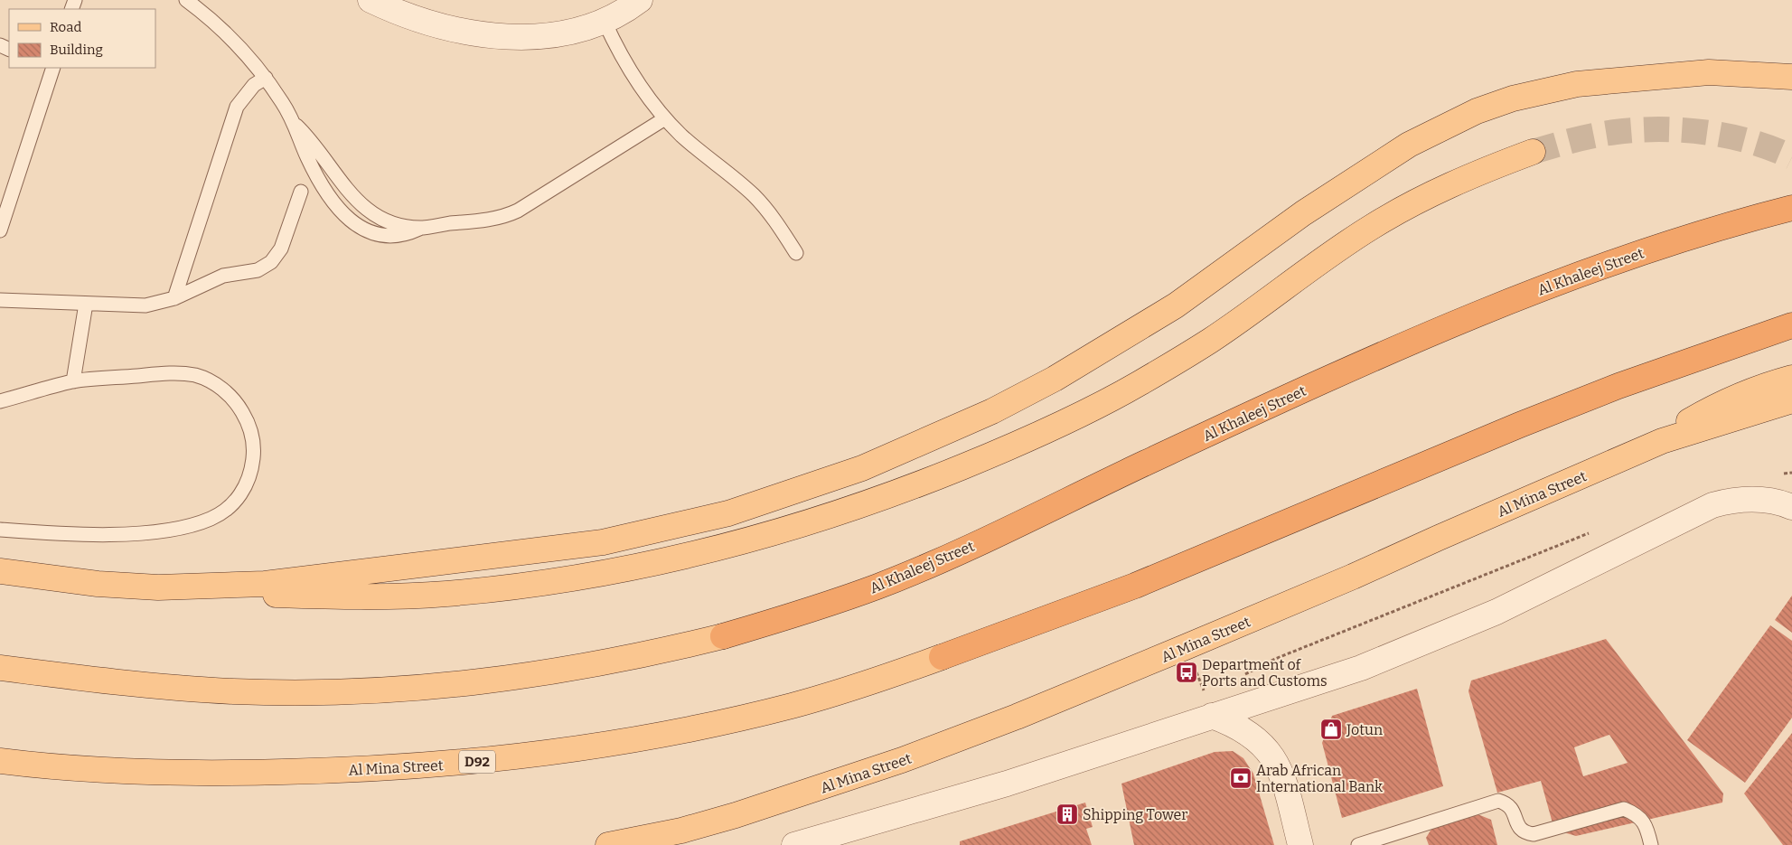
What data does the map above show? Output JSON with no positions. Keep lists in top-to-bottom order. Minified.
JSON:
{"streets":{"highway":["Al Khaleej Street"],"main road":["Al Mina Street","D92"]},"places":{"bus stop":["Department of Ports and Customs"],"shop":["Jotun"],"bank":["Arab African International Bank"],"building":["Shipping Tower"]},"legend":["Road","Building"]}
